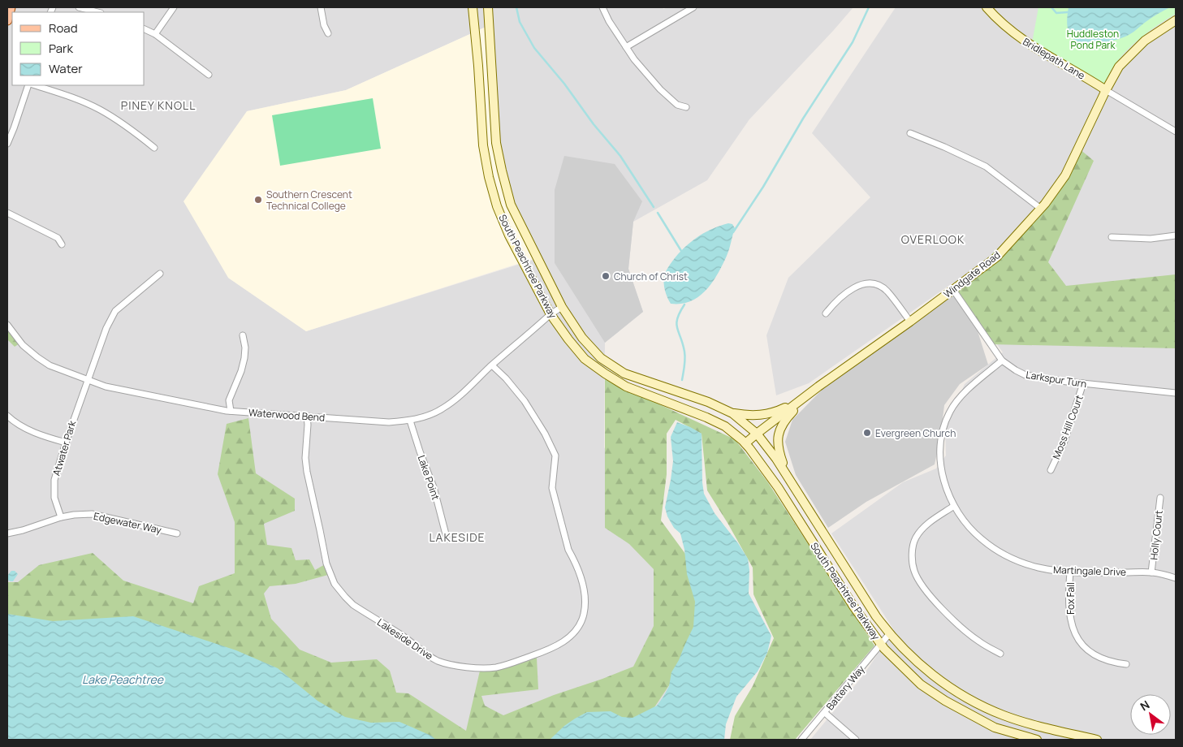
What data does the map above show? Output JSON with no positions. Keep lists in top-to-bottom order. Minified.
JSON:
{"streets":{"main road":["Bridlepath Lane","South Peachtree Parkway","Windgate Road"],"street":["Larkspur Turn","Waterwood Bend","Moss Hill Court","Atwater Park","Lake Point","Edgewater Way","Holly Court","Martingale Drive","Fox Fall","Lakeside Drive","Battery Way"]},"crossings":[["Bridlepath Lane","Windgate Road"],["South Peachtree Parkway","Windgate Road"],["South Peachtree Parkway","Waterwood Bend"],["South Peachtree Parkway","Battery Way"],["Windgate Road","Larkspur Turn"],["Larkspur Turn","Moss Hill Court"],["Larkspur Turn","Martingale Drive"],["Waterwood Bend","Atwater Park"],["Waterwood Bend","Lake Point"],["Waterwood Bend","Lakeside Drive"],["Atwater Park","Edgewater Way"],["Holly Court","Martingale Drive"],["Martingale Drive","Fox Fall"]],"districts":["PINEY KNOLL","OVERLOOK","LAKESIDE"],"water":["Lake Peachtree"],"parks":["Huddleston Pond Park"],"places":["Southern Crescent Technical College","Church of Christ","Evergreen Church"],"legend":["Road","Park","Water"],"north":"top left"}
